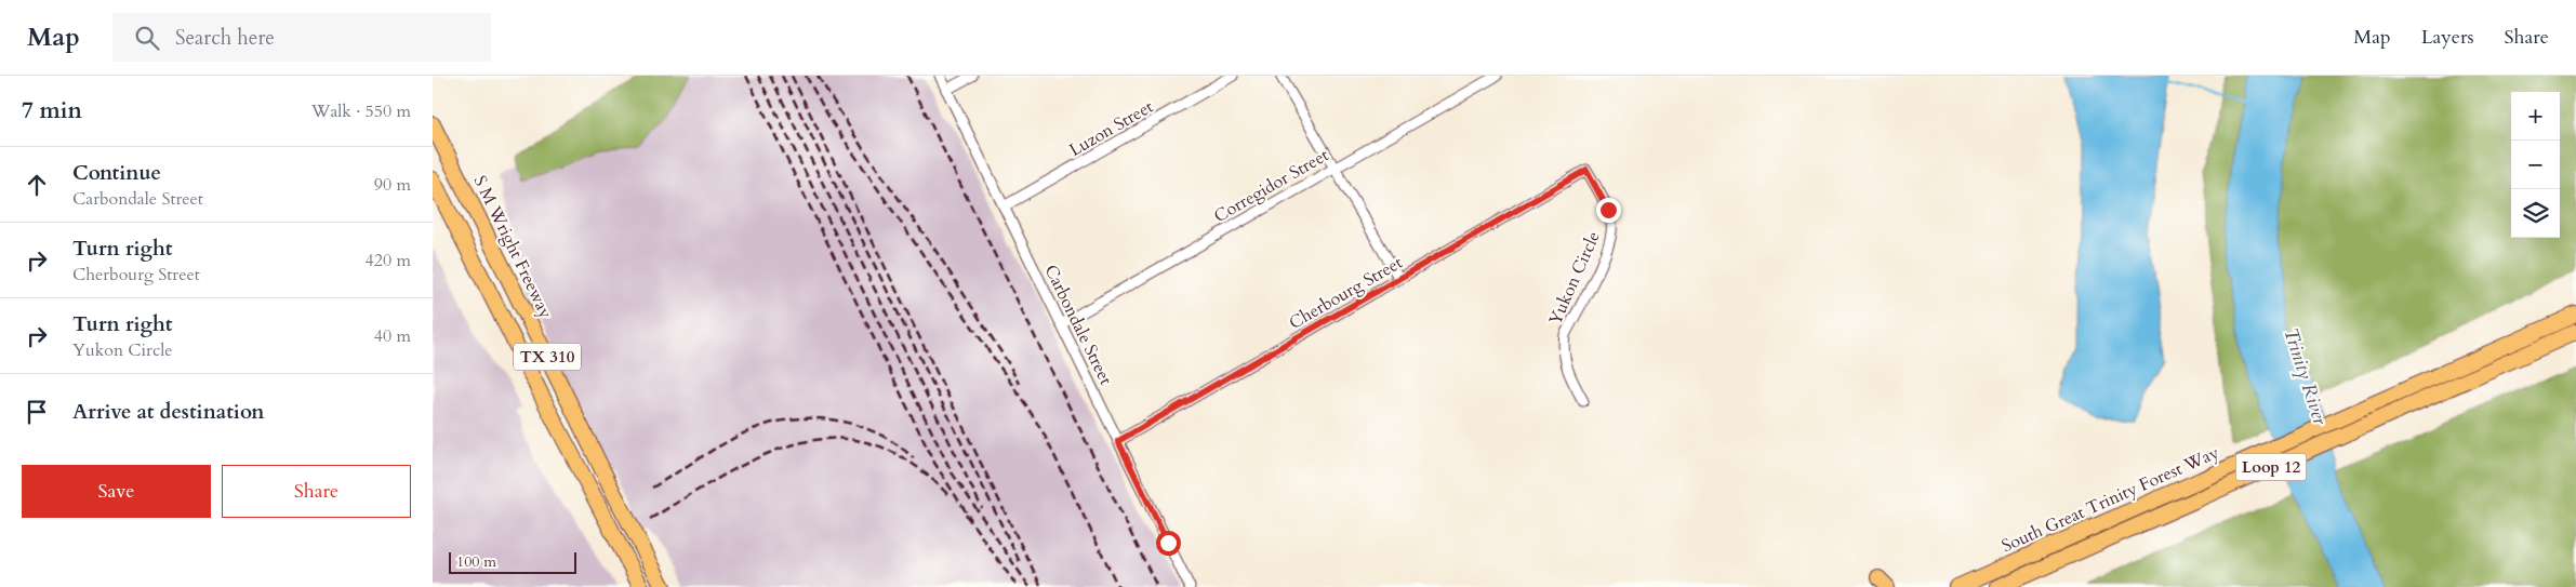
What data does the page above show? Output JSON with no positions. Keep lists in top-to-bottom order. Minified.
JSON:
{"streets":{"main road":["S M Wright Freeway","TX 310","Loop 12","South Great Trinity Forest Way"],"street":["Luzon Street","Corregidor Street","Yukon Circle","Cherbourg Street","Carbondale Street"]},"crossings":[["Luzon Street","Carbondale Street"],["Corregidor Street","Carbondale Street"],["Yukon Circle","Cherbourg Street"],["Cherbourg Street","Carbondale Street"]],"water":["Trinity River"],"scale_bar":"100 m","page":{"header":"Map","search":"Search here","nav":["Map","Layers","Share"],"heading":["7 min","Walk · 550 m"],"map_buttons":["+","−"],"list":[["Continue","Carbondale Street","90 m"],["Turn right","Cherbourg Street","420 m"],["Turn right","Yukon Circle","40 m"],"Arrive at destination"],"buttons":["Save","Share"],"scale":"100 m"}}
